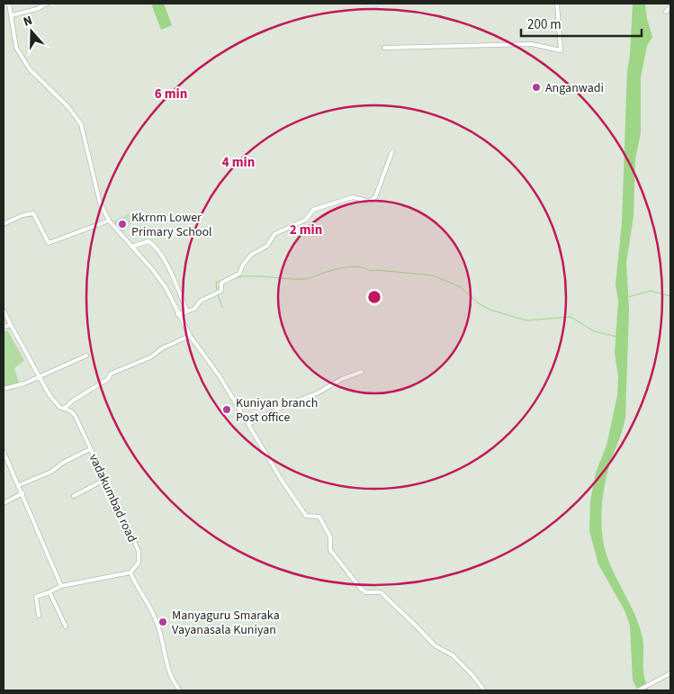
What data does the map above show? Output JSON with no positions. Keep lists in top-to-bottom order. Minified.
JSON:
{"streets":{"street":["vadakumbad road"]},"places":["Anganwadi","Kkrnm Lower Primary School","Kuniyan branch Post office","Manyaguru Smaraka Vayanasala Kuniyan"],"scale_bar":"200 m","north":"top","rings":["6 min","4 min","2 min"]}
